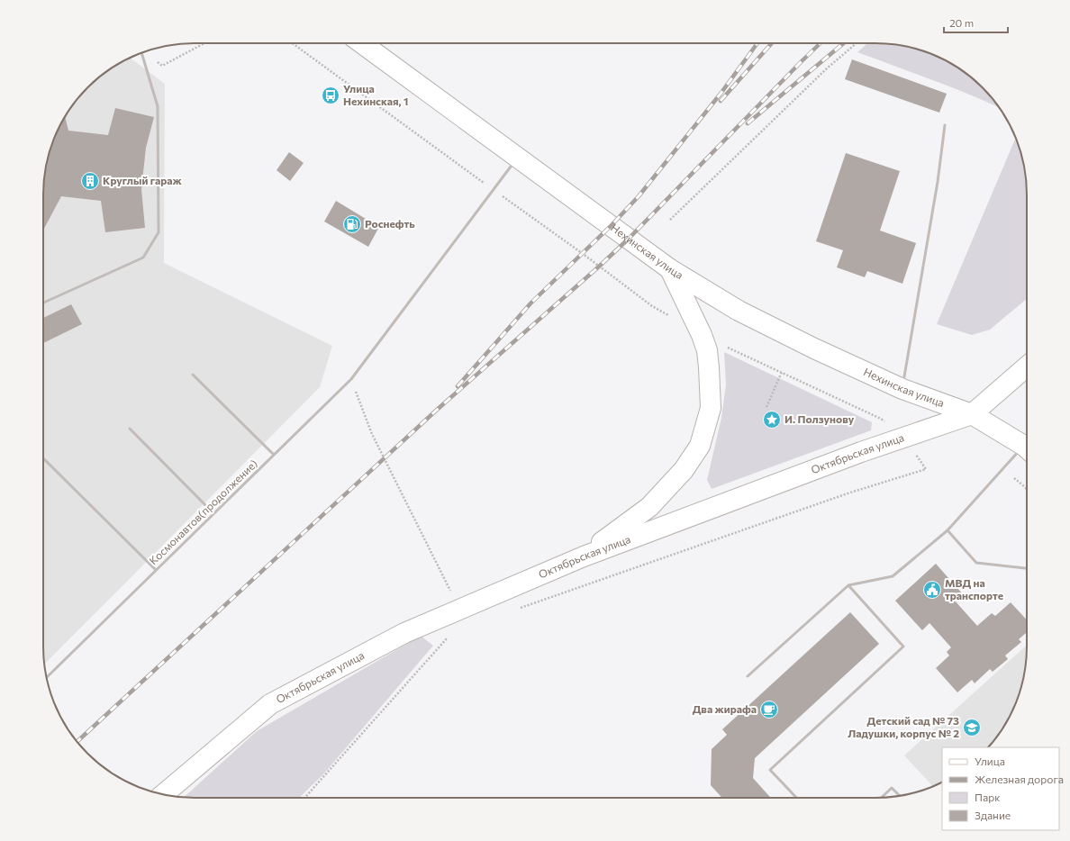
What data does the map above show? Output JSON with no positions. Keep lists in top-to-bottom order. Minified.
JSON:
{"streets":{"main road":["Нехинская улица","Октябрьская улица"],"lane":["Космонавтов(продолжение)"]},"crossings":[["Нехинская улица","Октябрьская улица"],["Нехинская улица","Космонавтов(продолжение)"]],"places":{"bus stop":["Улица Нехинская, 1"],"building":["Круглый гараж"],"fuel station":["Роснефть"],"place":["И. Ползунову"],"public building":["МВД на транспорте"],"cafe":["Два жирафа"],"school or university":["Детский сад № 73 Ладушки, корпус № 2"]},"legend":["Улица","Железная дорога","Парк","Здание"],"scale_bar":"20 m"}
